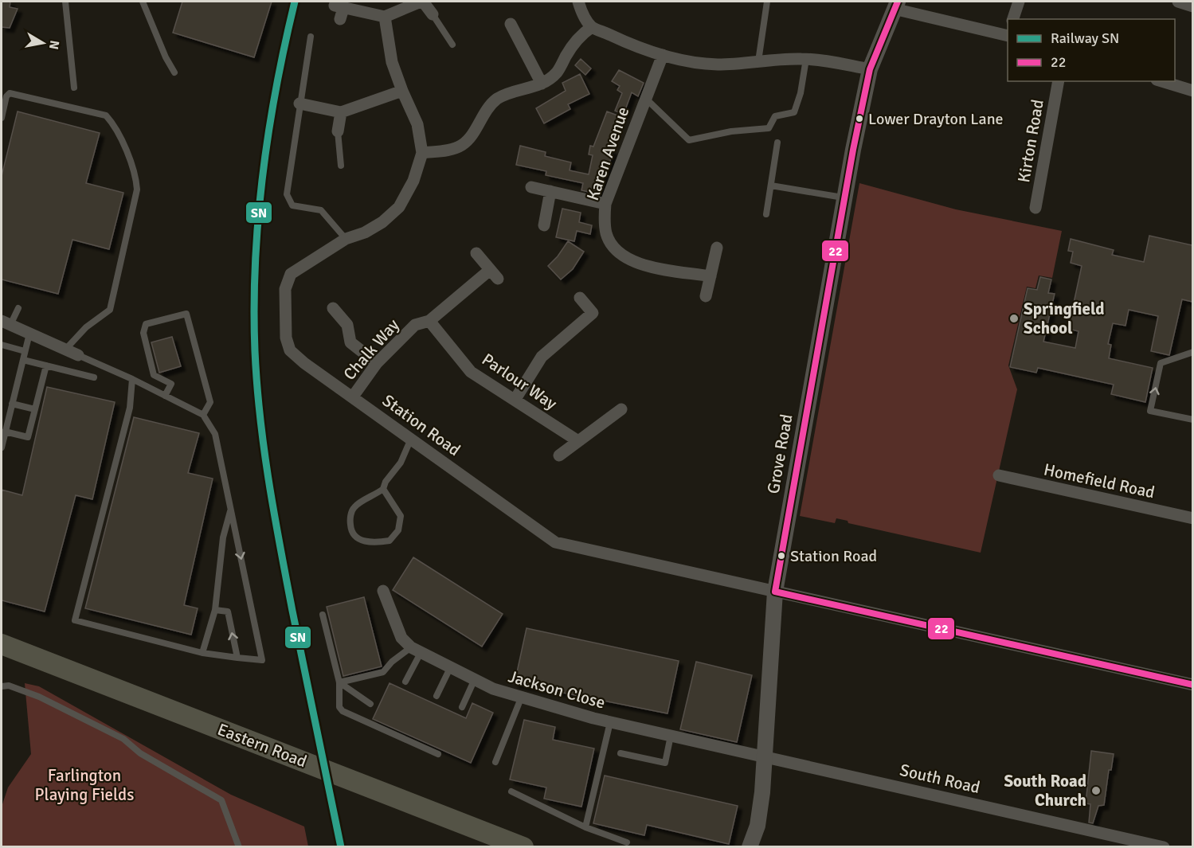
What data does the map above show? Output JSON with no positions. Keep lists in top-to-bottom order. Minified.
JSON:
{"streets":{"main road":["Eastern Road"],"street":["Kirton Road","Karen Avenue","Chalk Way","Parlour Way","Station Road","Grove Road","Homefield Road","Jackson Close","South Road"]},"crossings":[["Chalk Way","Parlour Way"],["Chalk Way","Station Road"],["Station Road","Grove Road"],["Grove Road","Jackson Close"],["Grove Road","South Road"],["Jackson Close","South Road"]],"parks":["Farlington Playing Fields"],"places":["Lower Drayton Lane","Springfield School","Station Road","South Road Church"],"lines":["rail line SN","transit line 22"],"legend":["Railway SN","22"],"north":"right"}
